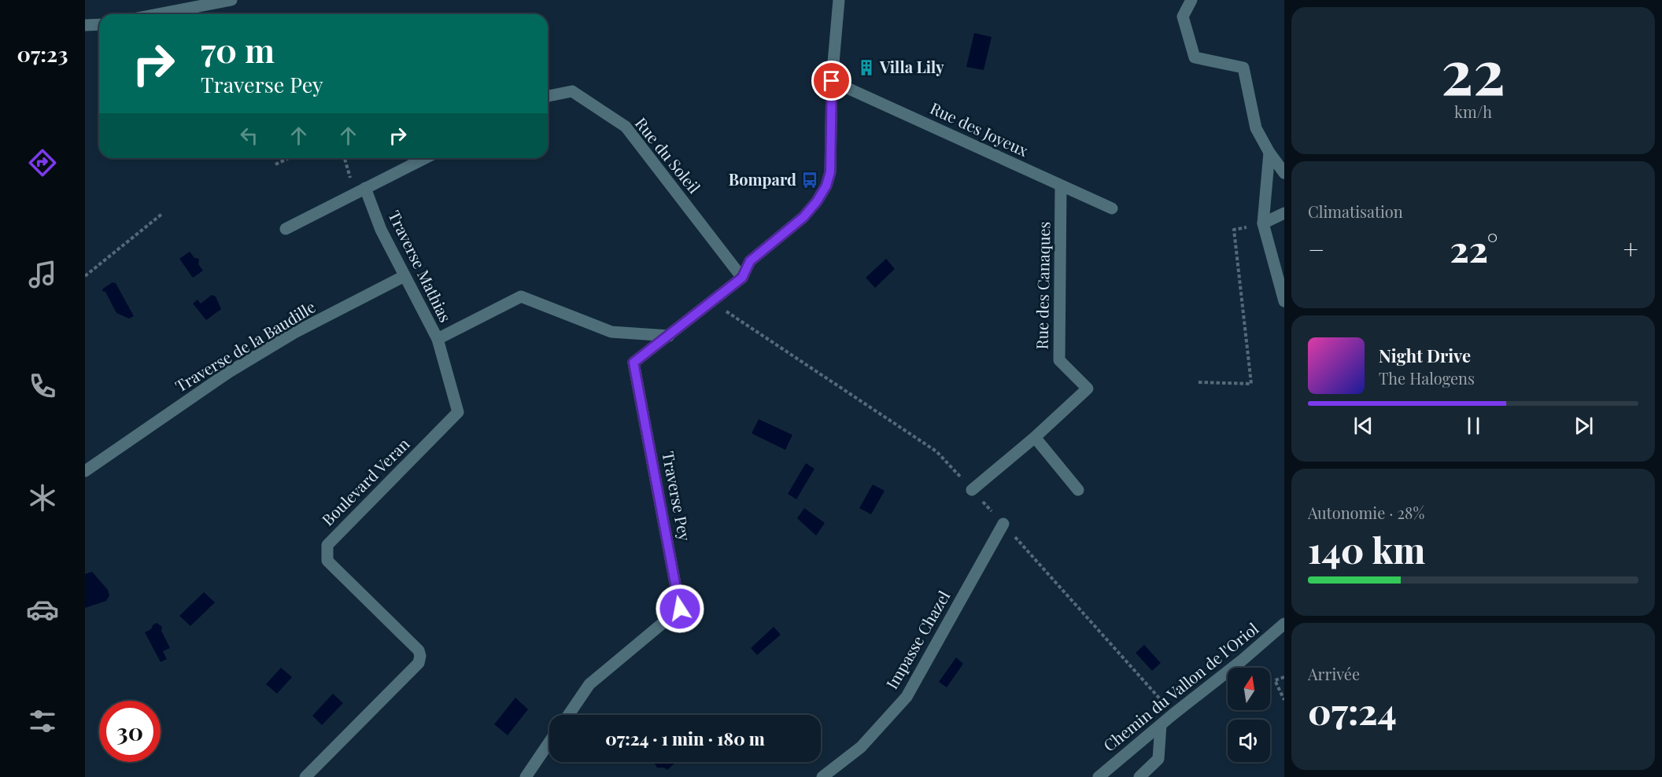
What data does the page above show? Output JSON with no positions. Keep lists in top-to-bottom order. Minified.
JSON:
{"streets":{"street":["Rue des Joyeux","Rue du Soleil","Traverse Mathias","Rue des Canaques","Traverse de la Baudille","Boulevard Veran","Traverse Pey","Impasse Chazel","Chemin du Vallon de l'Oriol"]},"crossings":[["Rue des Joyeux","Rue des Canaques"],["Rue du Soleil","Traverse Pey"],["Traverse Mathias","Traverse de la Baudille"],["Traverse Mathias","Boulevard Veran"],["Traverse Mathias","Traverse Pey"]],"places":{"building":["Villa Lily"],"bus stop":["Bompard"]},"north":"top","page":{"tabs":"07:23","tile":[["22","km/h"],"Climatisation",["Autonomie · 28%","140 km"],["Arrivée","07:24"]],"turn":["70 m","Traverse Pey"],"heat":["−","22°","+"],"song":["Night Drive","The Halogens"],"limit":"30","trip":"07:24 · 1 min · 180 m"}}
